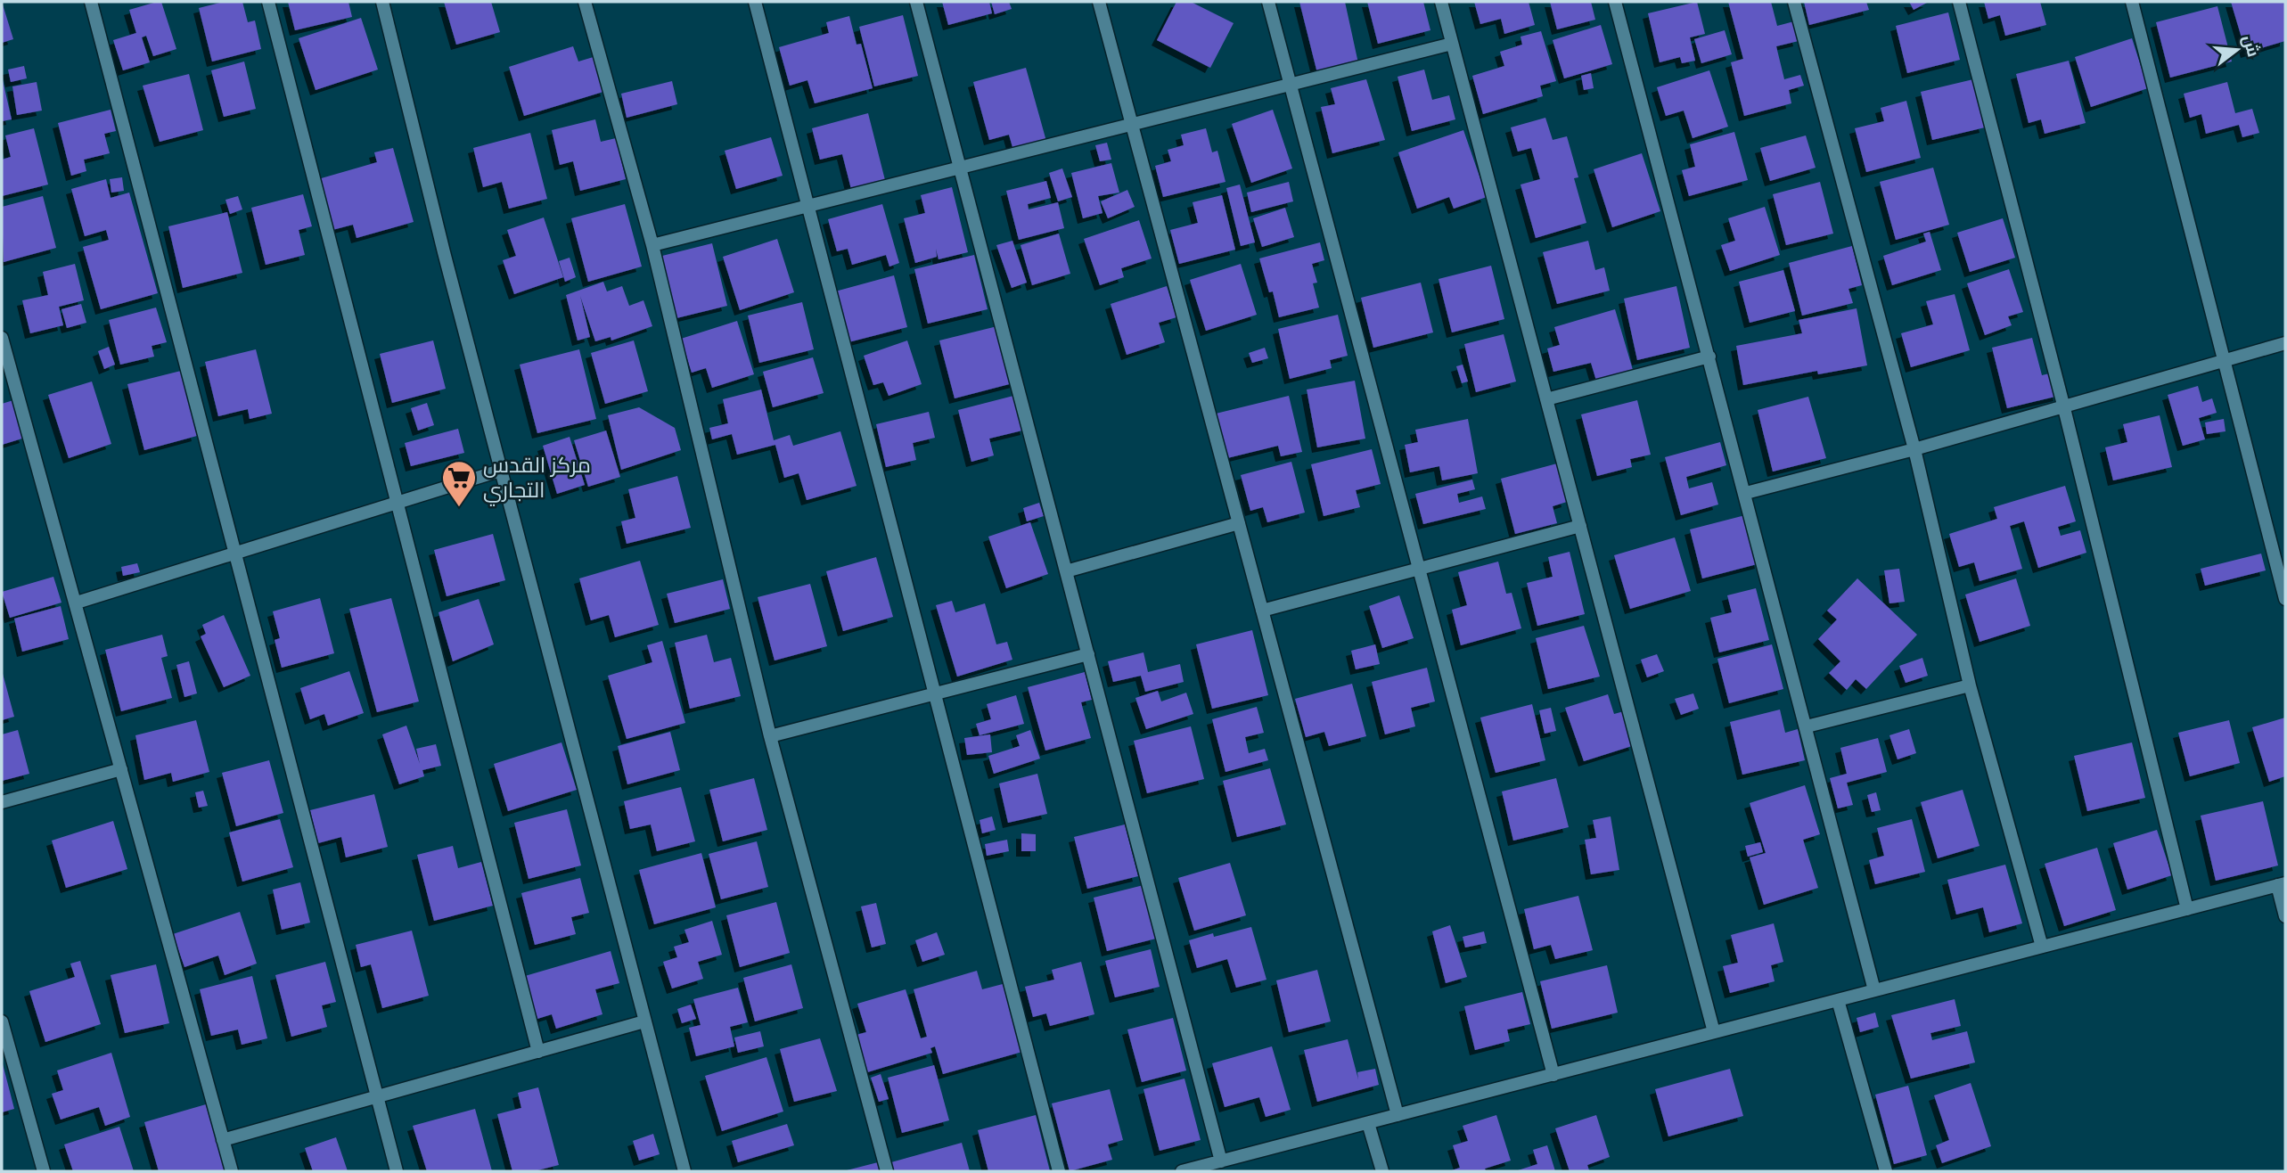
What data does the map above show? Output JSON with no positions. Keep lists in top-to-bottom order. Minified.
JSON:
{"places":{"supermarket":["مركز القدس التجاري"]},"north":"right"}
